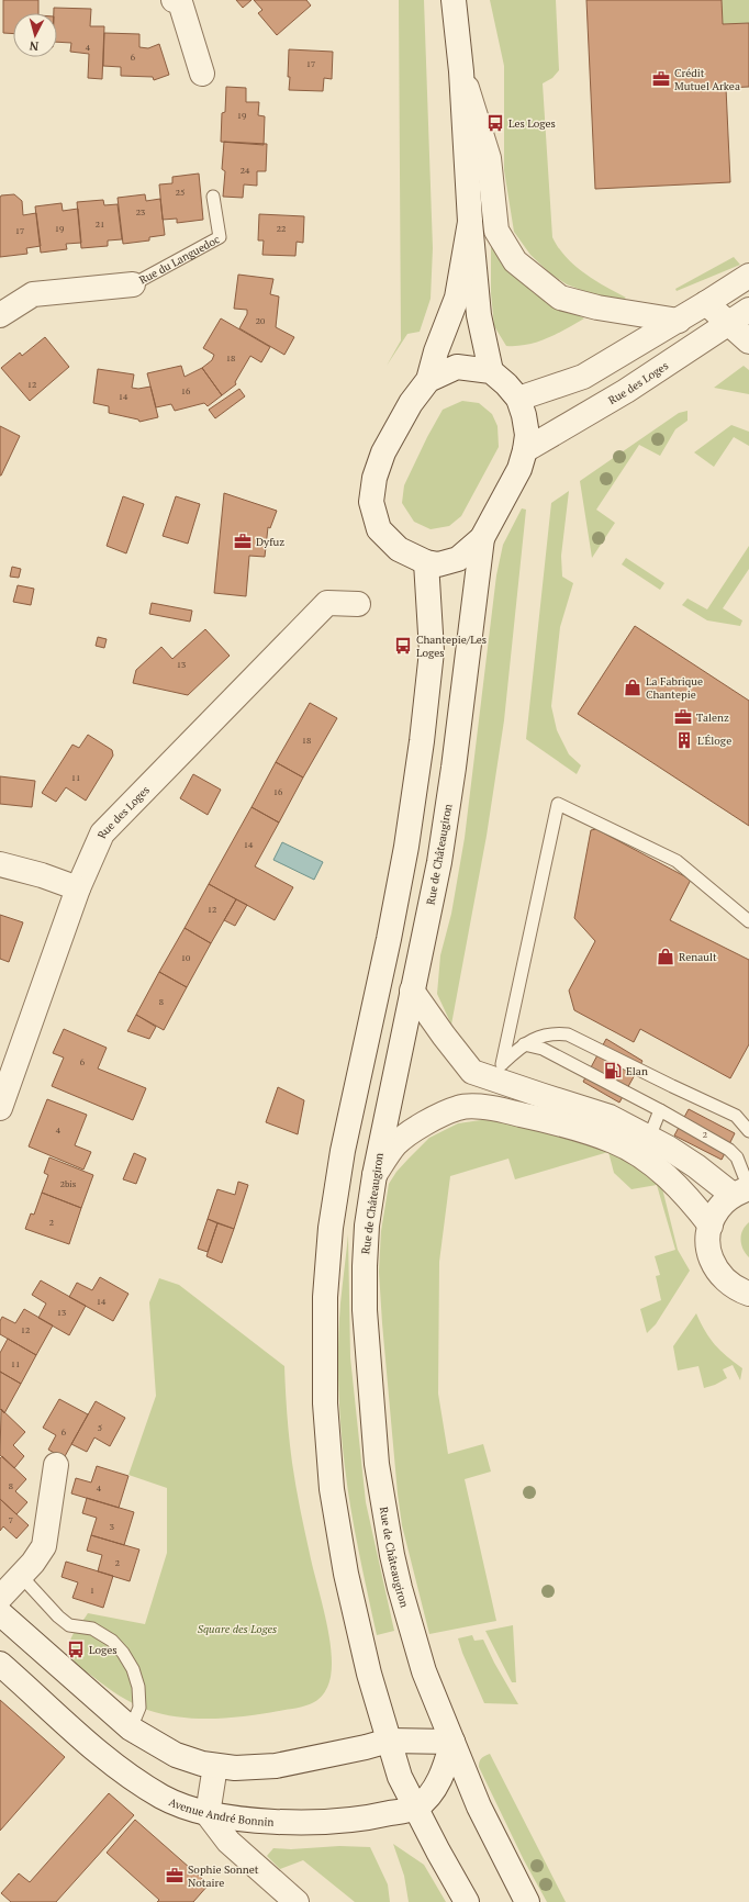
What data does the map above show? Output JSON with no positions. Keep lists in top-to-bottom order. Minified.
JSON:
{"streets":{"main road":["Rue du Languedoc","Rue des Loges","Rue de Châteaugiron","Avenue André Bonnin"]},"parks":["Square des Loges"],"places":{"office":["Crédit Mutuel Arkea","Dyfuz","Talenz","Sophie Sonnet Notaire"],"bus stop":["Les Loges","Chantepie/Les Loges","Loges"],"shop":["La Fabrique Chantepie","Renault"],"building":["L'Éloge"],"fuel station":["Elan"]},"house_numbers":["4","6","17","19","24","25","23","21","19","22","17","20","18","12","16","14","13","18","11","16","14","12","10","8","6","4","2","2bis","2","14","13","12","11","5","6","8","4","7","3","2","1"],"north":"bottom"}
